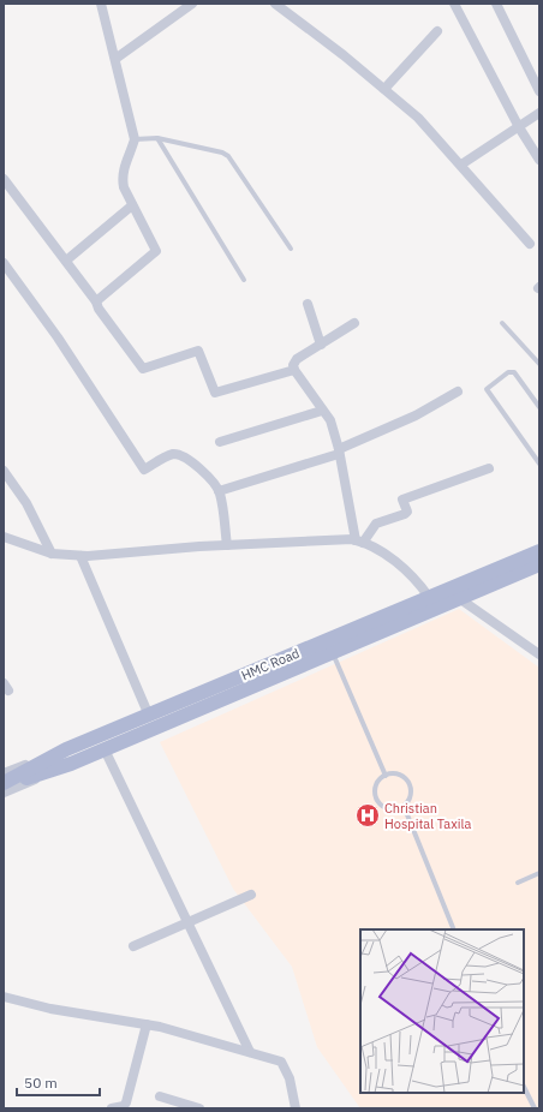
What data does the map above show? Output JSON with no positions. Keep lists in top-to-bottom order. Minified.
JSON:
{"streets":{"main road":["HMC Road"]},"places":{"hospital":["Christian Hospital Taxila"]},"scale_bar":"50 m"}
